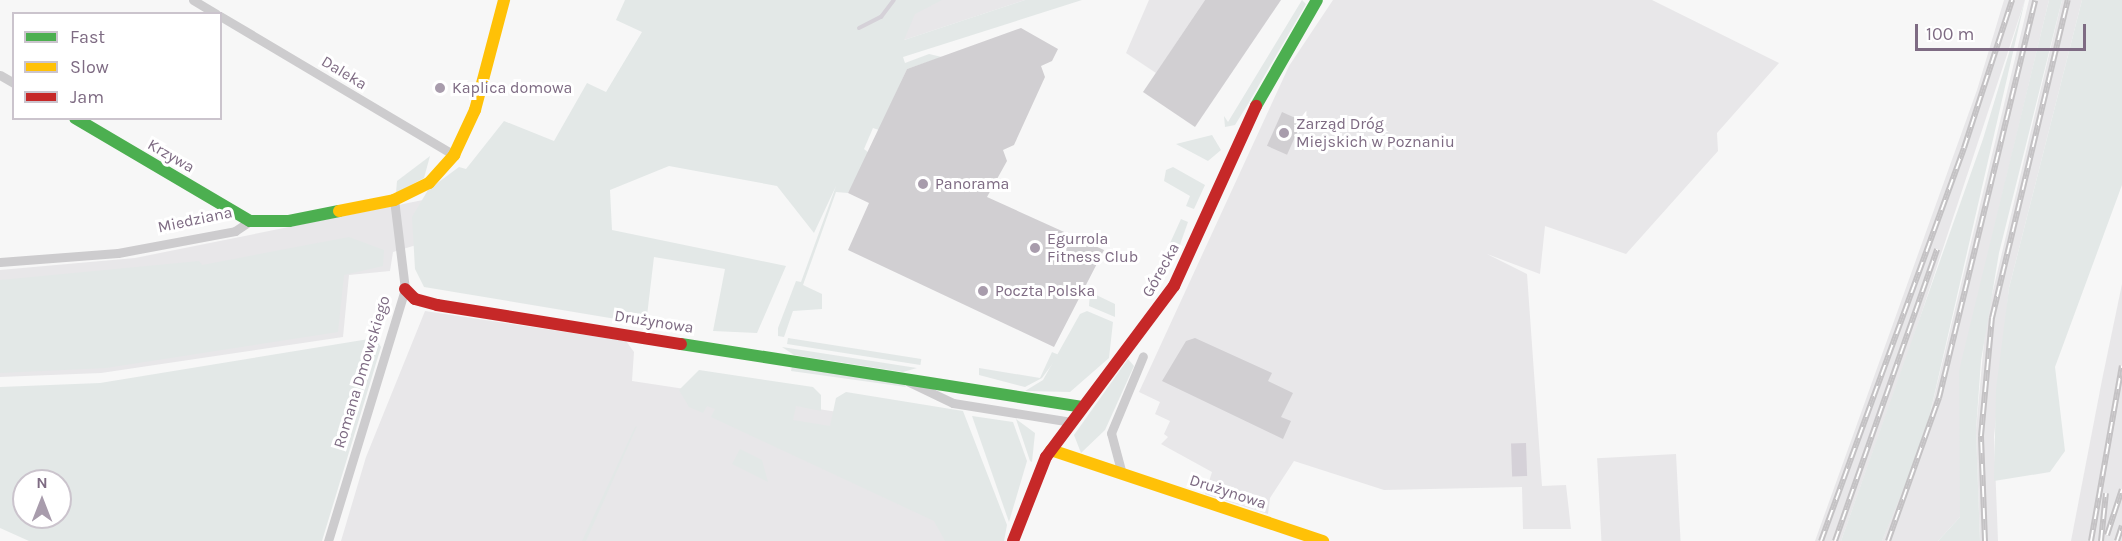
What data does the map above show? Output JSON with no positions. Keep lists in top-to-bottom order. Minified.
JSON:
{"streets":{"street":["Daleka","Krzywa","Miedziana","Górecka","Drużynowa","Romana Dmowskiego"]},"crossings":[["Krzywa","Miedziana"],["Miedziana","Romana Dmowskiego"],["Górecka","Drużynowa"],["Drużynowa","Romana Dmowskiego"]],"places":["Kaplica domowa","Zarząd Dróg Miejskich w Poznaniu","Panorama","Egurrola Fitness Club","Poczta Polska"],"legend":["Fast","Slow","Jam"],"scale_bar":"100 m","north":"top"}
